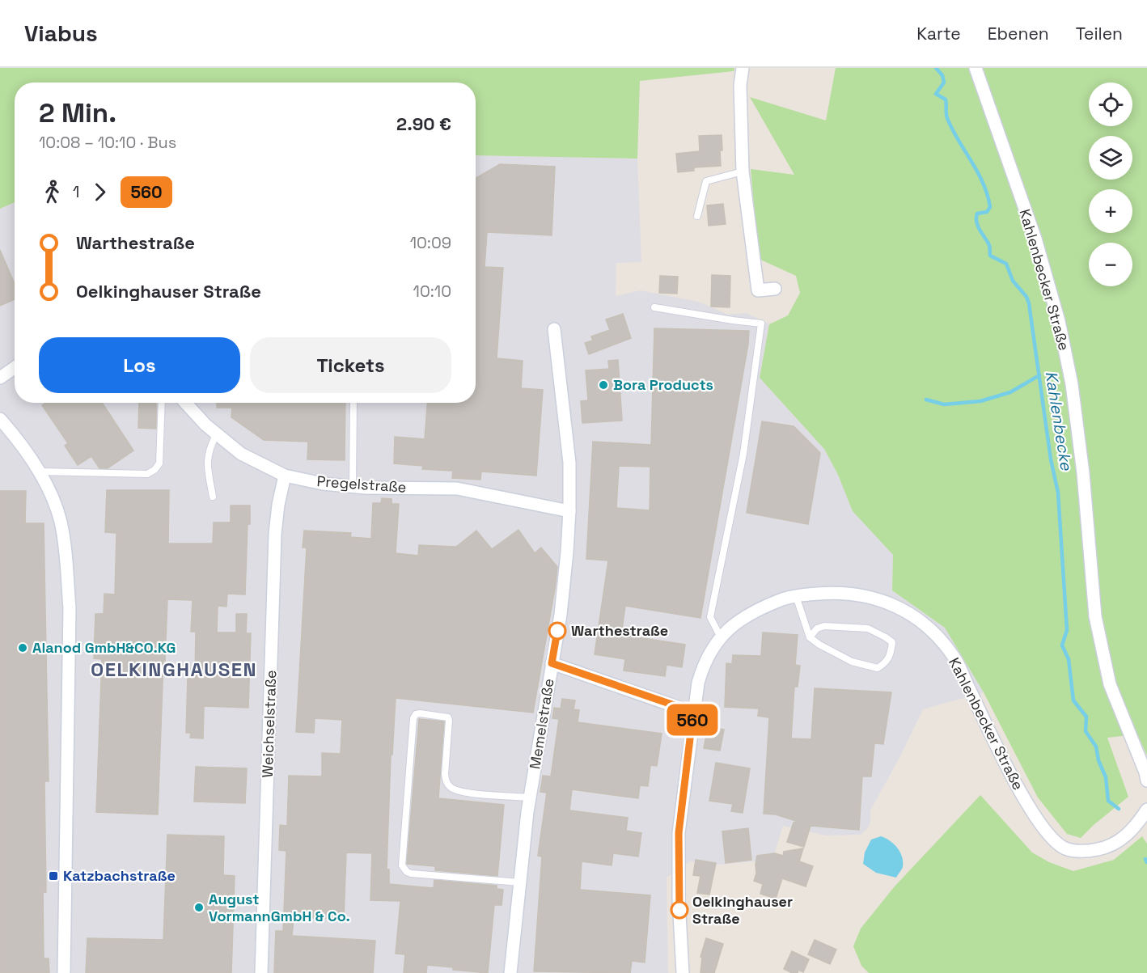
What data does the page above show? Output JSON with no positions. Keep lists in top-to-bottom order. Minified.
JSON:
{"streets":{"street":["Kahlenbecker Straße","Pregelstraße","Weichselstraße","Memelstraße"]},"crossings":[["Pregelstraße","Weichselstraße"],["Pregelstraße","Memelstraße"]],"districts":["OELKINGHAUSEN"],"water":["Kahlenbecke"],"places":{"other":["Bora Products","Warthestraße","Alanod GmbH&CO.KG","August VormannGmbH & Co.","Oelkinghauser Straße"],"transit":["Katzbachstraße"]},"lines":["bus line 560"],"page":{"header":"Viabus","nav":["Karte","Ebenen","Teilen"],"on_map":"560","map_buttons":["+","−"],"heading":["2 Min.","10:08 – 10:10 · Bus","2.90 €"],"legs":["1","560"],"list":[{"name":"Warthestraße","value":"10:09"},{"name":"Oelkinghauser Straße","value":"10:10"}],"buttons":["Los","Tickets"]}}
